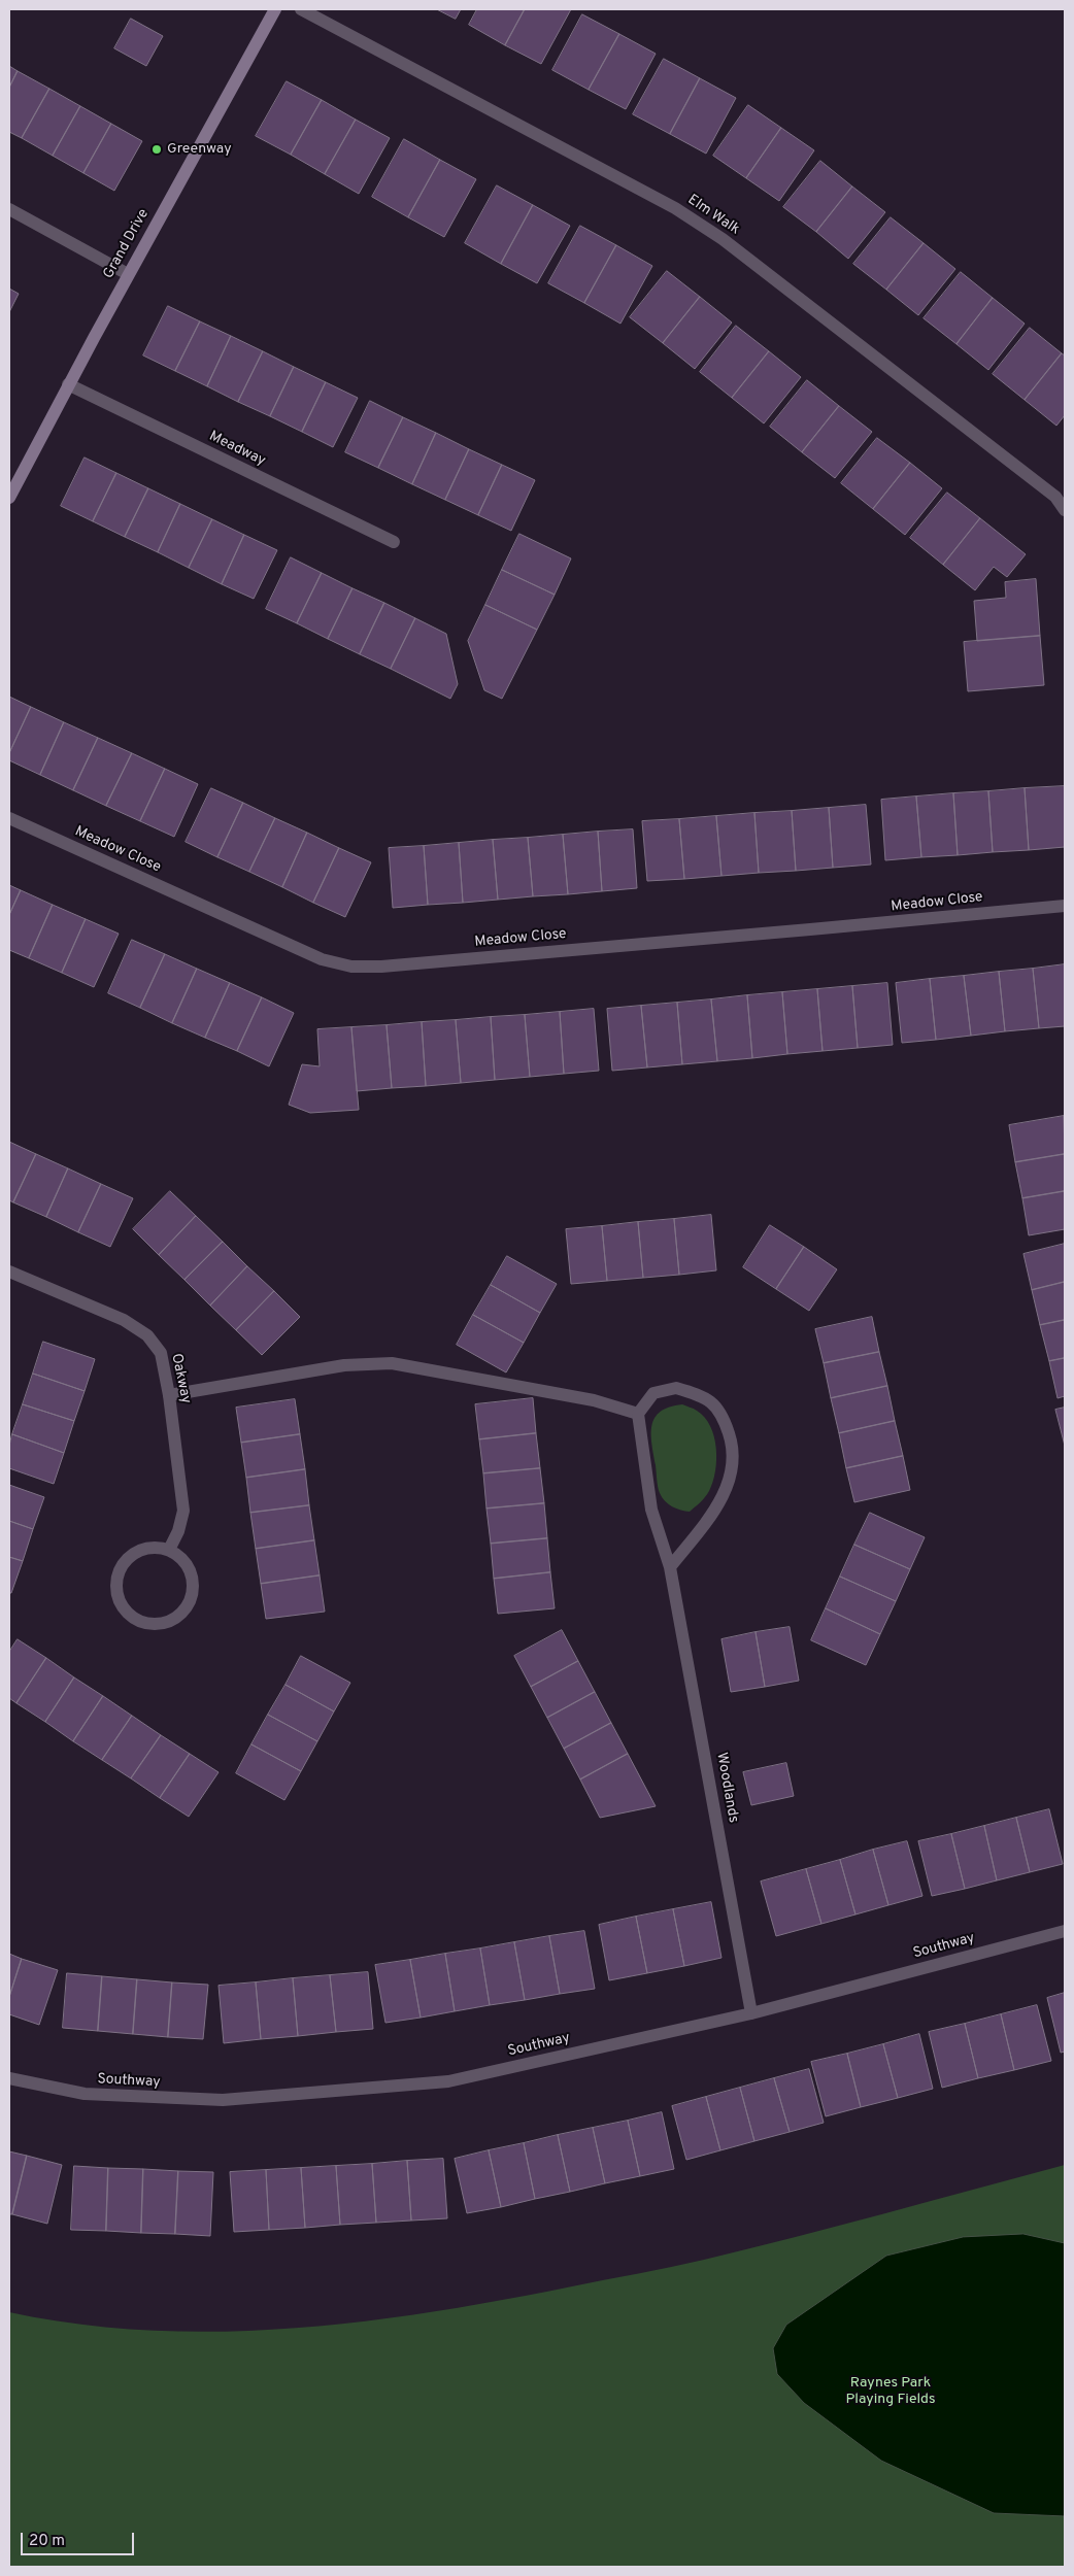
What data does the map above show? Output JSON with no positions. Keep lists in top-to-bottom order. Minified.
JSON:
{"streets":{"main road":["Grand Drive"],"street":["Elm Walk","Meadway","Meadow Close","Oakway","Woodlands","Southway"]},"crossings":[["Grand Drive","Meadway"],["Woodlands","Southway"]],"parks":["Raynes Park Playing Fields"],"places":["Greenway"],"scale_bar":"20 m"}
